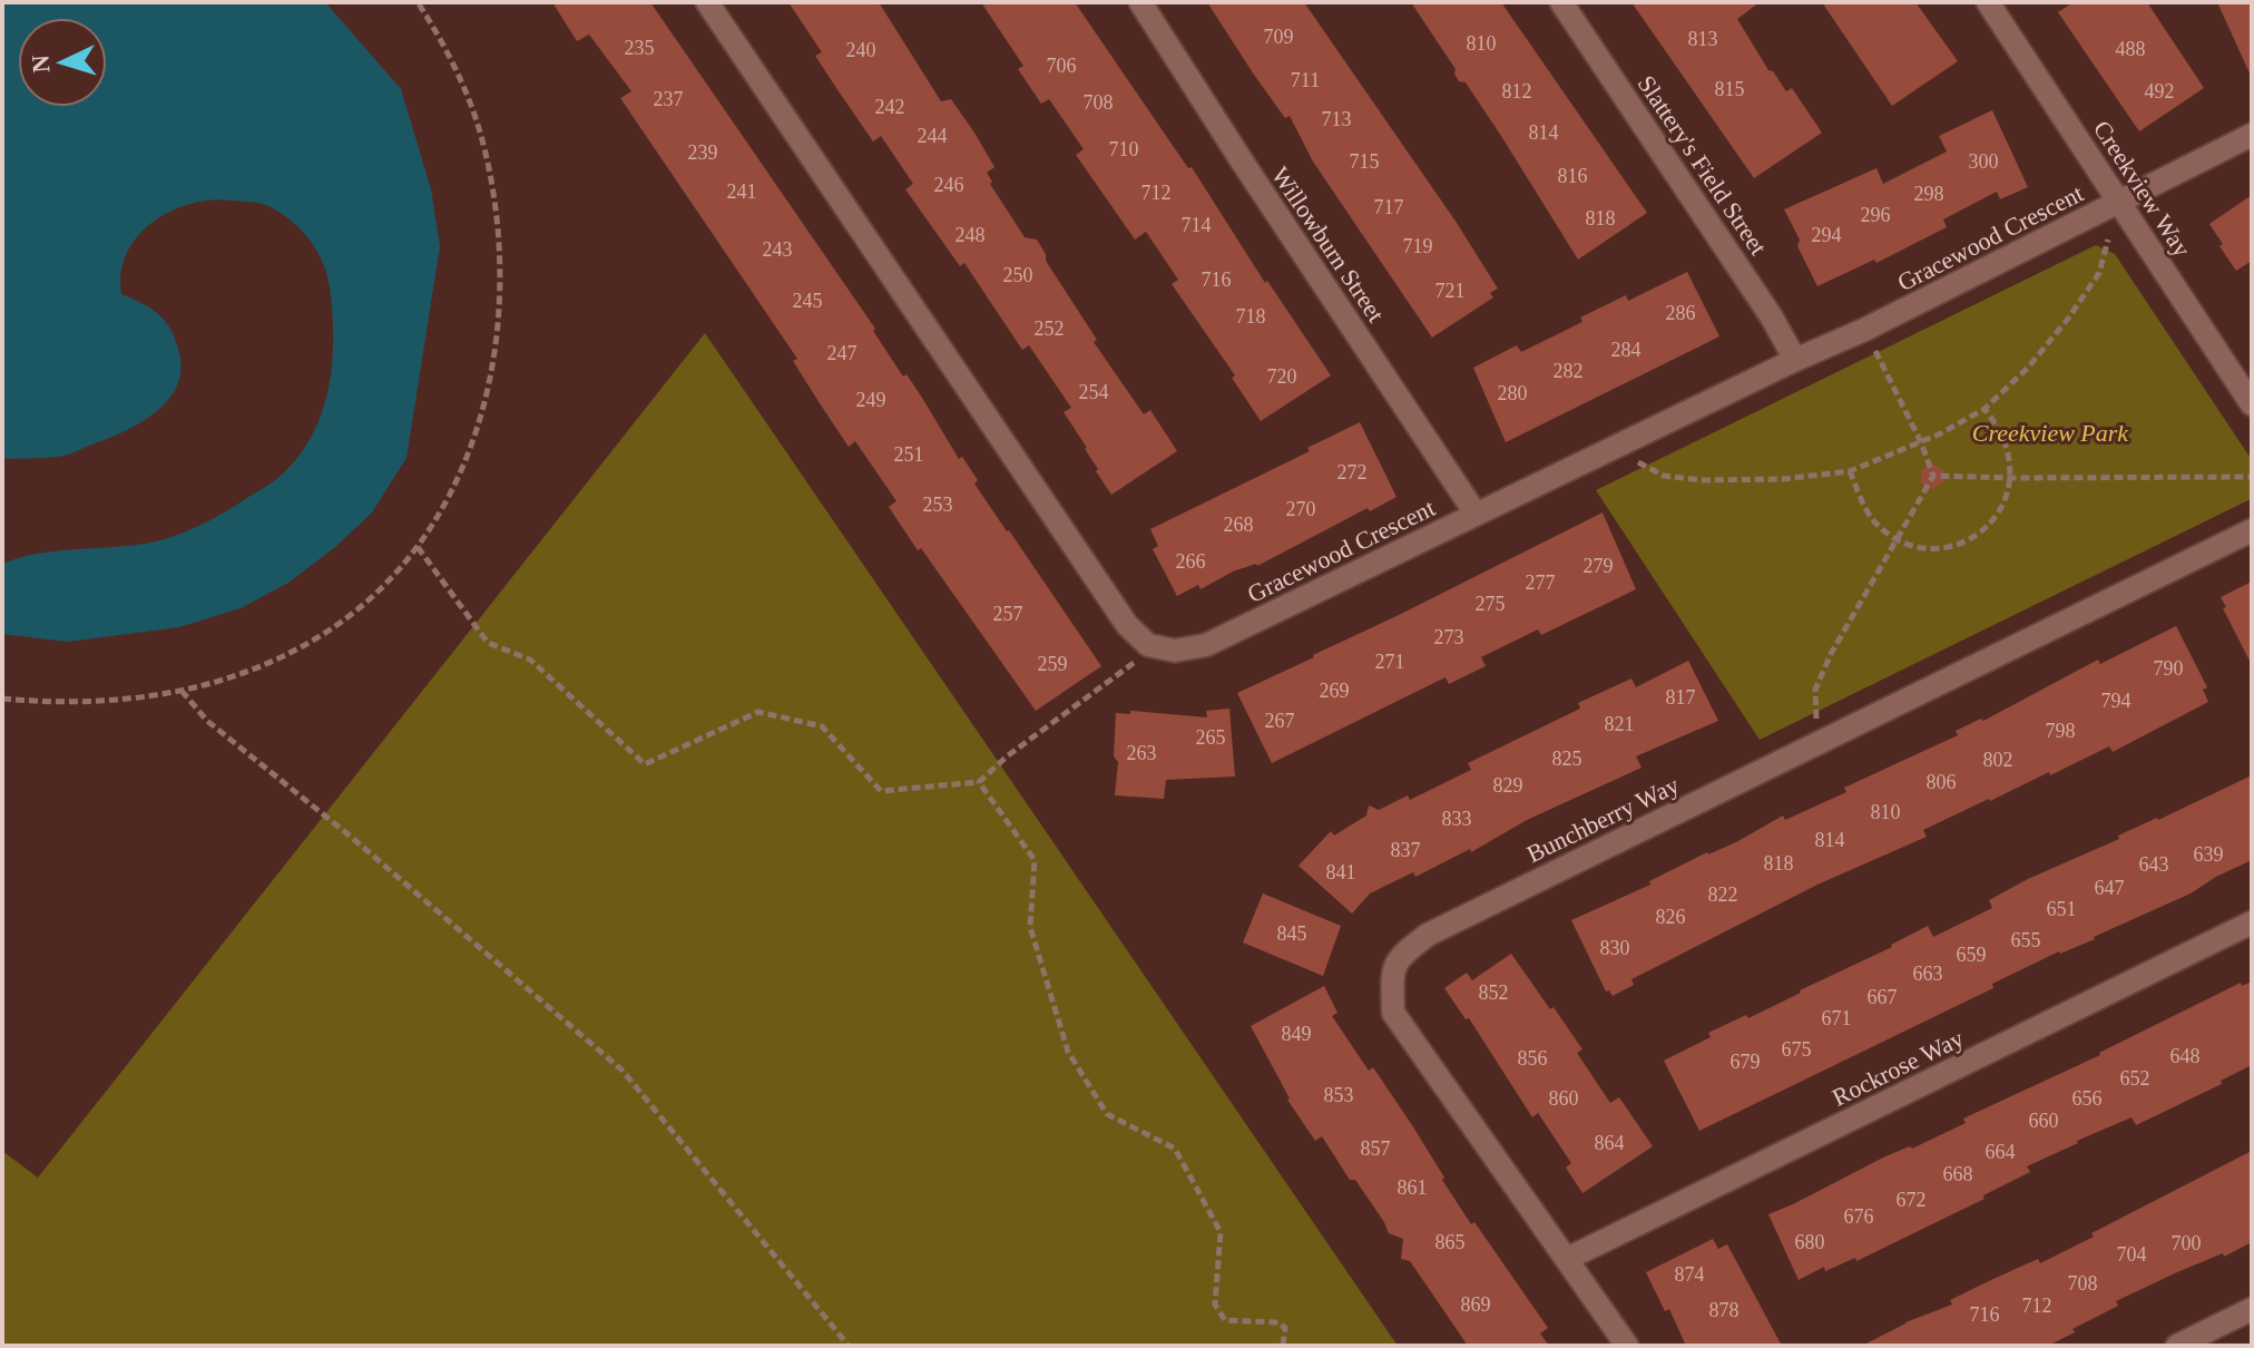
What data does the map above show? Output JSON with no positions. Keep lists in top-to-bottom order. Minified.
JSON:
{"streets":{"street":["Slattery's Field Street","Creekview Way","Gracewood Crescent","Willowburn Street","Bunchberry Way","Rockrose Way"]},"crossings":[["Slattery's Field Street","Gracewood Crescent"],["Creekview Way","Gracewood Crescent"],["Gracewood Crescent","Willowburn Street"],["Bunchberry Way","Rockrose Way"]],"parks":["Creekview Park"],"house_numbers":["709","813","810","235","488","240","706","711","815","812","492","237","708","242","713","814","244","710","239","715","300","816","246","241","712","298","717","296","818","714","248","294","719","243","250","716","721","245","286","718","252","284","247","282","720","254","280","249","251","272","253","270","268","266","279","277","275","257","273","271","259","790","269","817","794","267","821","798","265","263","825","802","806","829","810","833","814","837","639","818","643","841","647","822","651","826","845","655","830","659","663","852","667","671","849","675","648","856","679","652","853","860","656","660","864","857","664","668","861","672","676","865","680","700","704","874","708","869","712","878","716"],"north":"left"}
